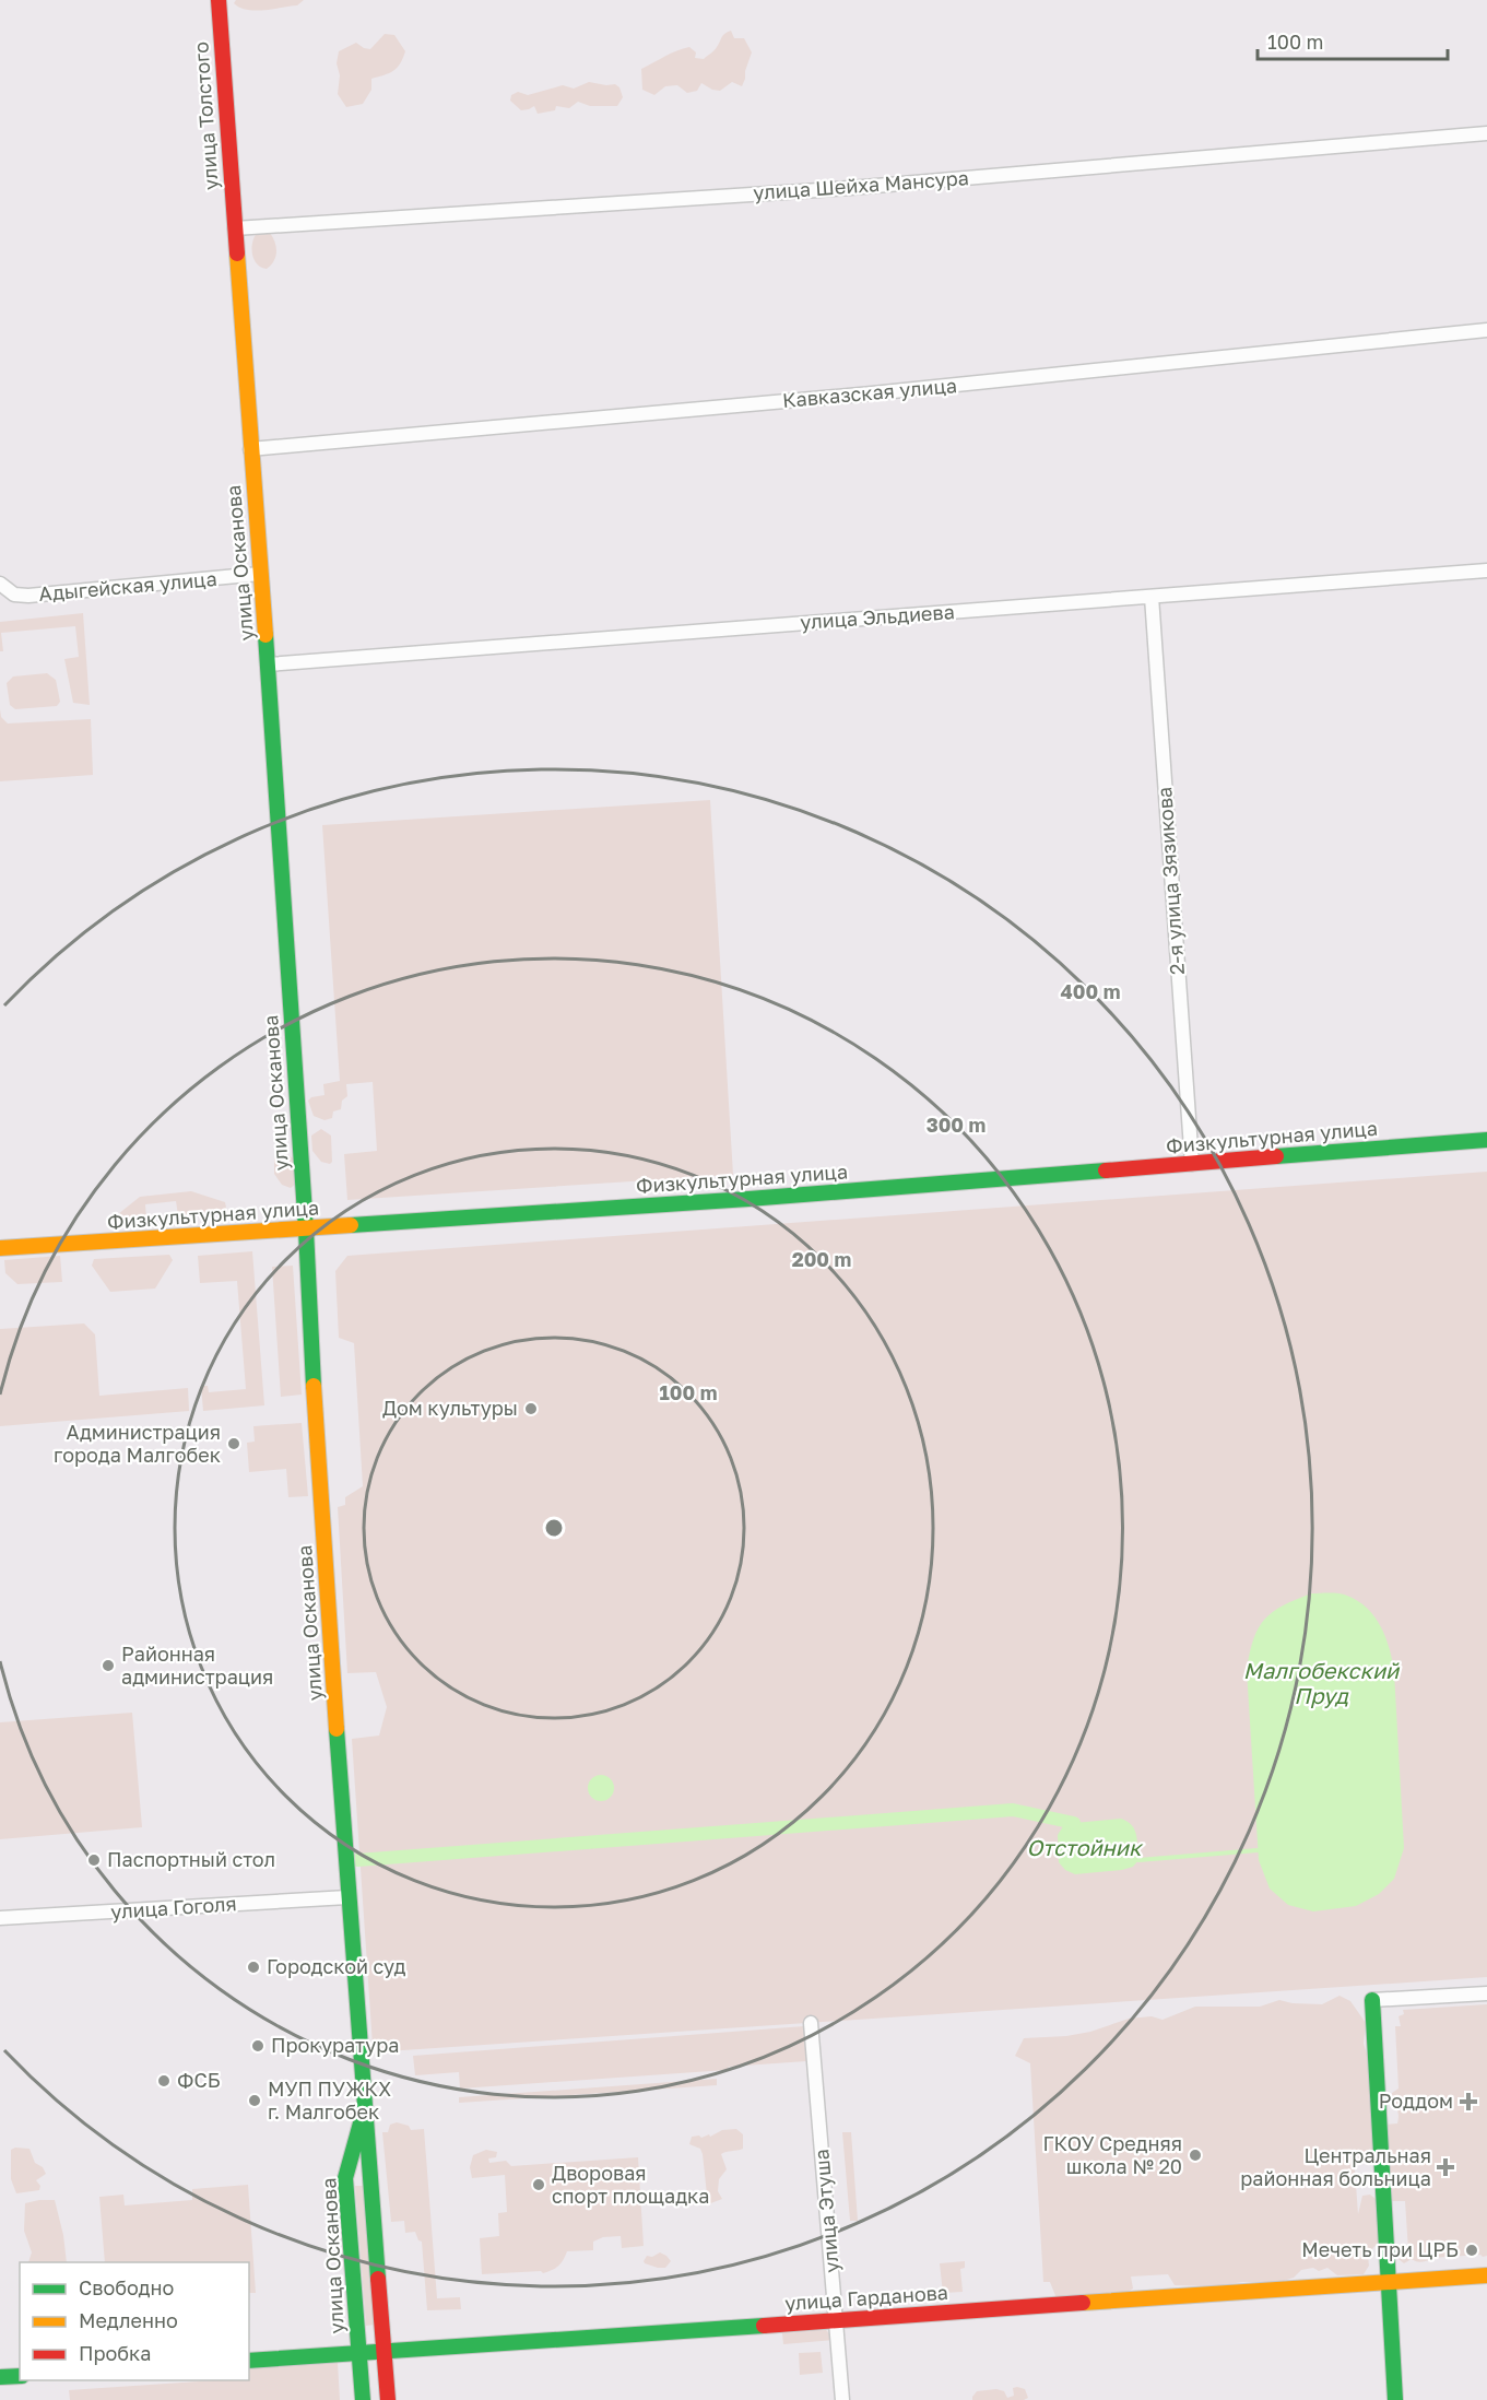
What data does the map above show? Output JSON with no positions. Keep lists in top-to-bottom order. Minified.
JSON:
{"streets":{"street":["улица Толстого","улица Шейха Мансура","Кавказская улица","улица Осканова","Адыгейская улица","улица Эльдиева","2-я улица Зязикова","Физкультурная улица","улица Гоголя","улица Этуша","улица Гарданова"]},"crossings":[["улица Толстого","улица Шейха Мансура"],["улица Толстого","улица Осканова"],["улица Шейха Мансура","улица Осканова"],["Кавказская улица","улица Осканова"],["улица Осканова","Адыгейская улица"],["улица Осканова","улица Эльдиева"],["улица Осканова","Физкультурная улица"],["улица Осканова","улица Гоголя"],["улица Осканова","улица Гарданова"],["улица Эльдиева","2-я улица Зязикова"],["2-я улица Зязикова","Физкультурная улица"],["улица Этуша","улица Гарданова"]],"water":["Малгобекский Пруд","Отстойник"],"places":{"other":["Дом культуры","Администрация города Малгобек","Районная администрация","Паспортный стол","Городской суд","Прокуратура","ФСБ","МУП ПУЖКХ г. Малгобек","ГКОУ Средняя школа № 20","Дворовая спорт площадка","Мечеть при ЦРБ"],"health":["Роддом","Центральная районная больница"]},"legend":["Свободно","Медленно","Пробка"],"scale_bar":"100 m","rings":["400 m","300 m","200 m","100 m"]}
